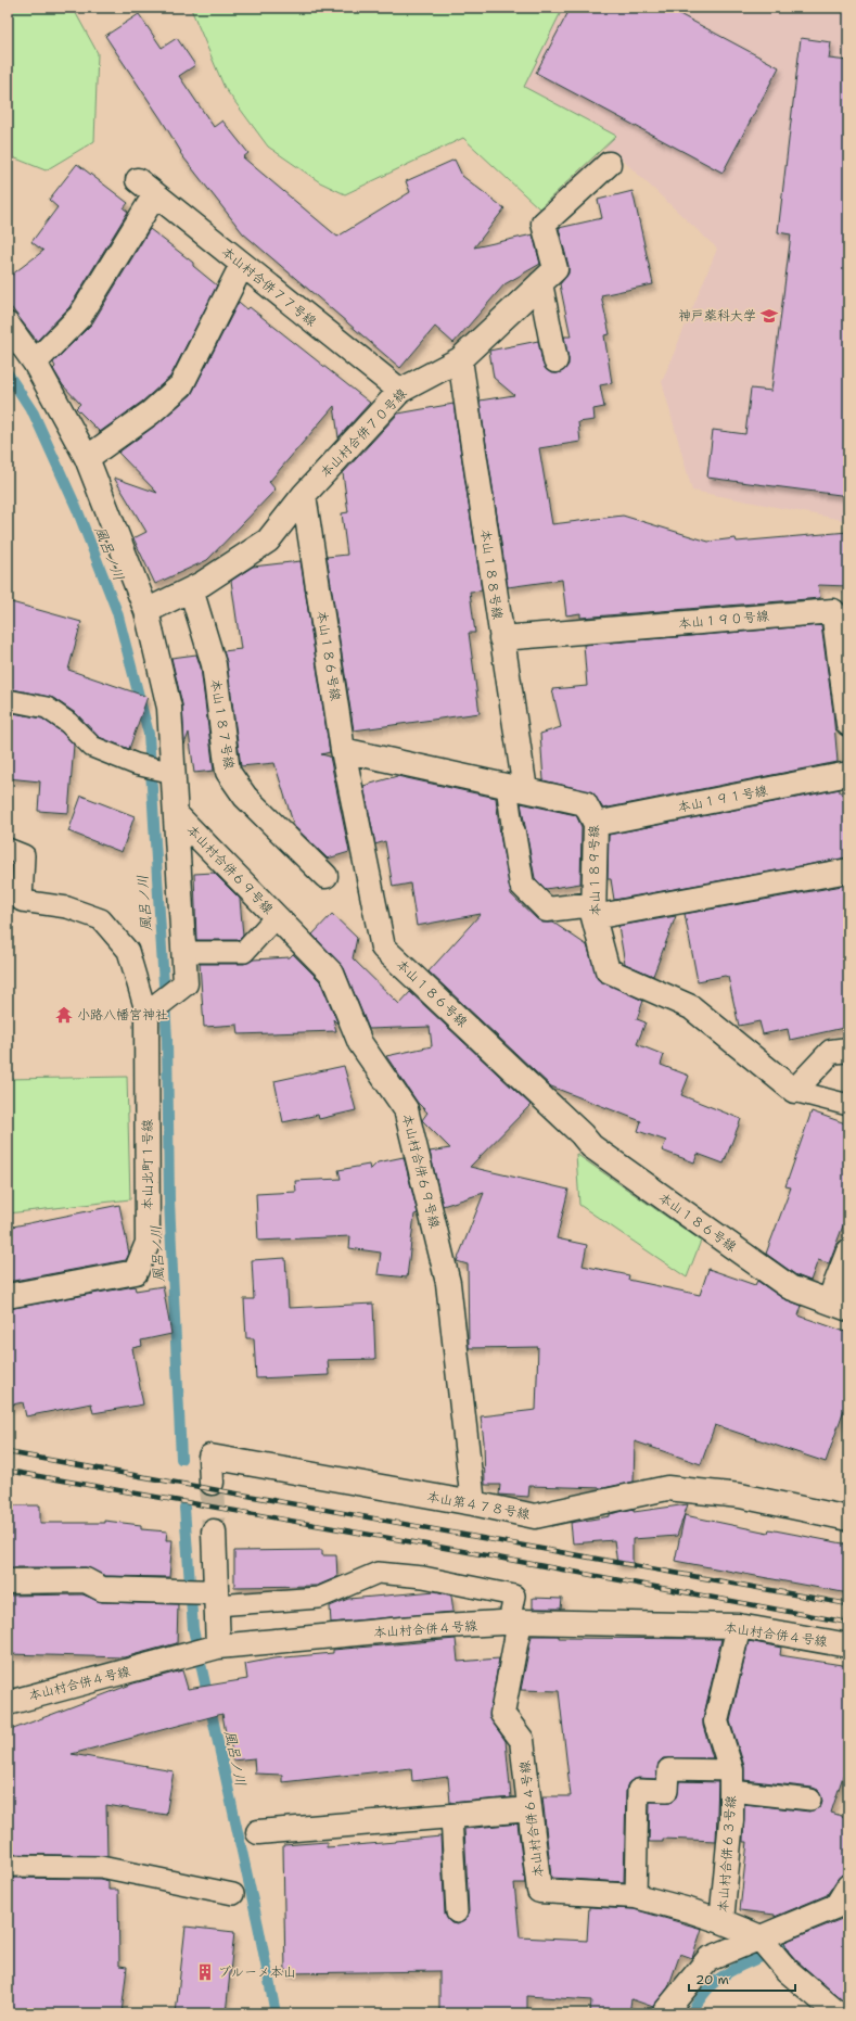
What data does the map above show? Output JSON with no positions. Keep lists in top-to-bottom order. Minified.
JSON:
{"streets":{"street":["本山村合併７７号線","本山村合併７０号線","本山１８８号線","本山１９０号線","本山１８６号線","本山１８７号線","本山１９１号線","本山村合併６９号線","本山１８９号線","本山北町１号線","本山第４７８号線","本山村合併４号線","本山村合併６４号線","本山村合併６３号線"]},"crossings":[["本山村合併７７号線","本山村合併７０号線"],["本山村合併７０号線","本山１８８号線"],["本山村合併７０号線","本山１８６号線"],["本山村合併７０号線","本山１８７号線"],["本山１８８号線","本山１９０号線"],["本山１８８号線","本山１８９号線"],["本山１８６号線","本山１８９号線"],["本山１９１号線","本山１８９号線"],["本山村合併６９号線","本山第４７８号線"],["本山村合併４号線","本山村合併６４号線"],["本山村合併４号線","本山村合併６３号線"],["本山村合併６４号線","本山村合併６３号線"]],"water":["風呂ノ川"],"places":{"school or university":["神戸薬科大学"],"temple":["小路八幡宮神社"],"building":["ブルーメ本山"]},"scale_bar":"20 m"}
